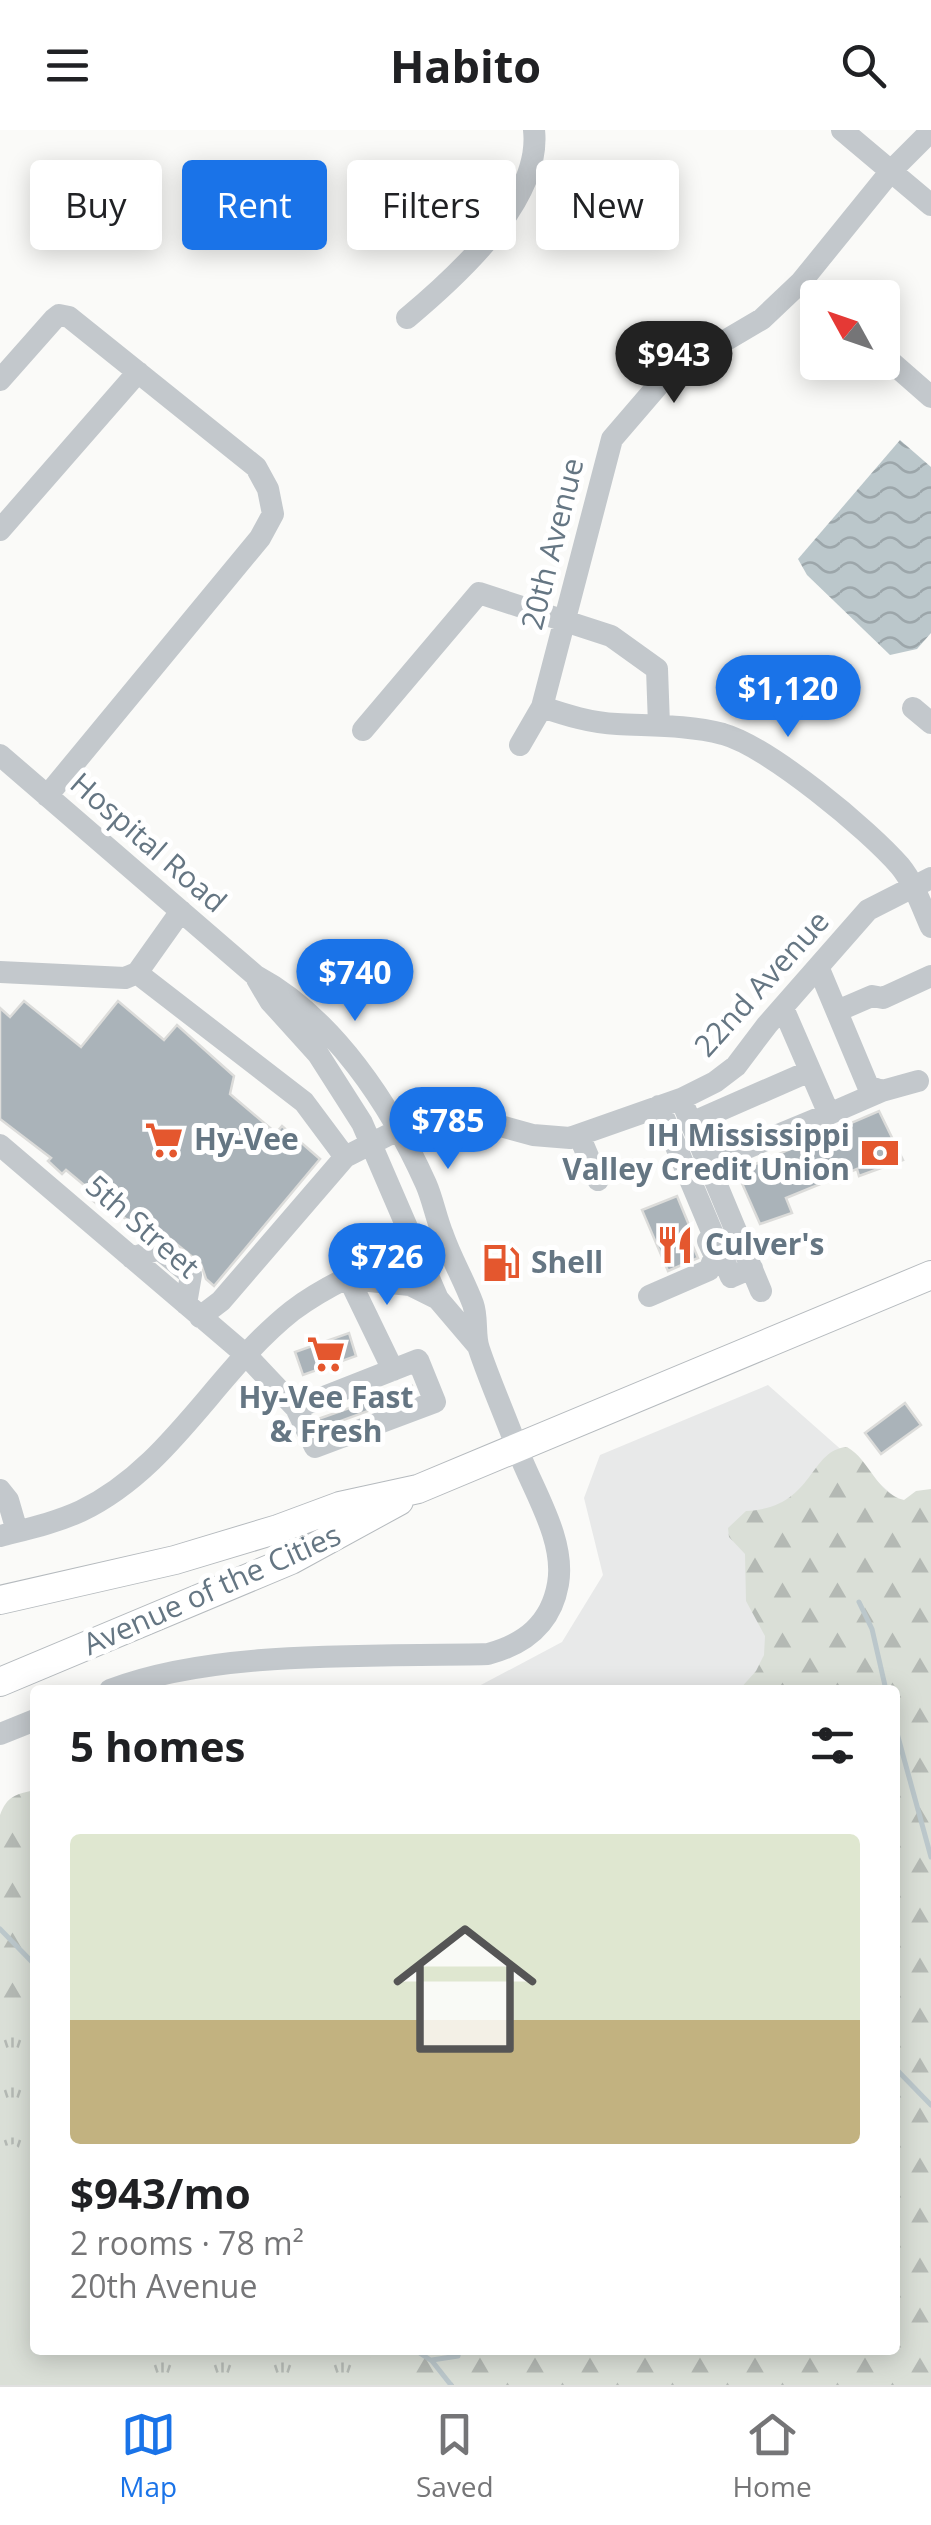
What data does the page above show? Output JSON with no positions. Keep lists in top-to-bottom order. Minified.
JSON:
{"streets":{"main road":["Avenue of the Cities"],"street":["20th Avenue","Hospital Road","22nd Avenue","5th Street"]},"crossings":[["Hospital Road","22nd Avenue"],["Hospital Road","Avenue of the Cities"]],"places":{"supermarket":["Hy-Vee","Hy-Vee Fast & Fresh"],"bank":["IH Mississippi Valley Credit Union"],"restaurant":["Culver's"],"fuel station":["Shell"]},"north":"top left","page":{"header":"Habito","chip":["Buy","Rent","Filters","New"],"price":["$943","$1,120","$740","$785","$726"],"heading":"5 homes","list":[{"name":"$943/mo","note":"2 rooms · 78 m² · 20th Avenue"}],"tabs":["Map","Saved","Home"]}}
